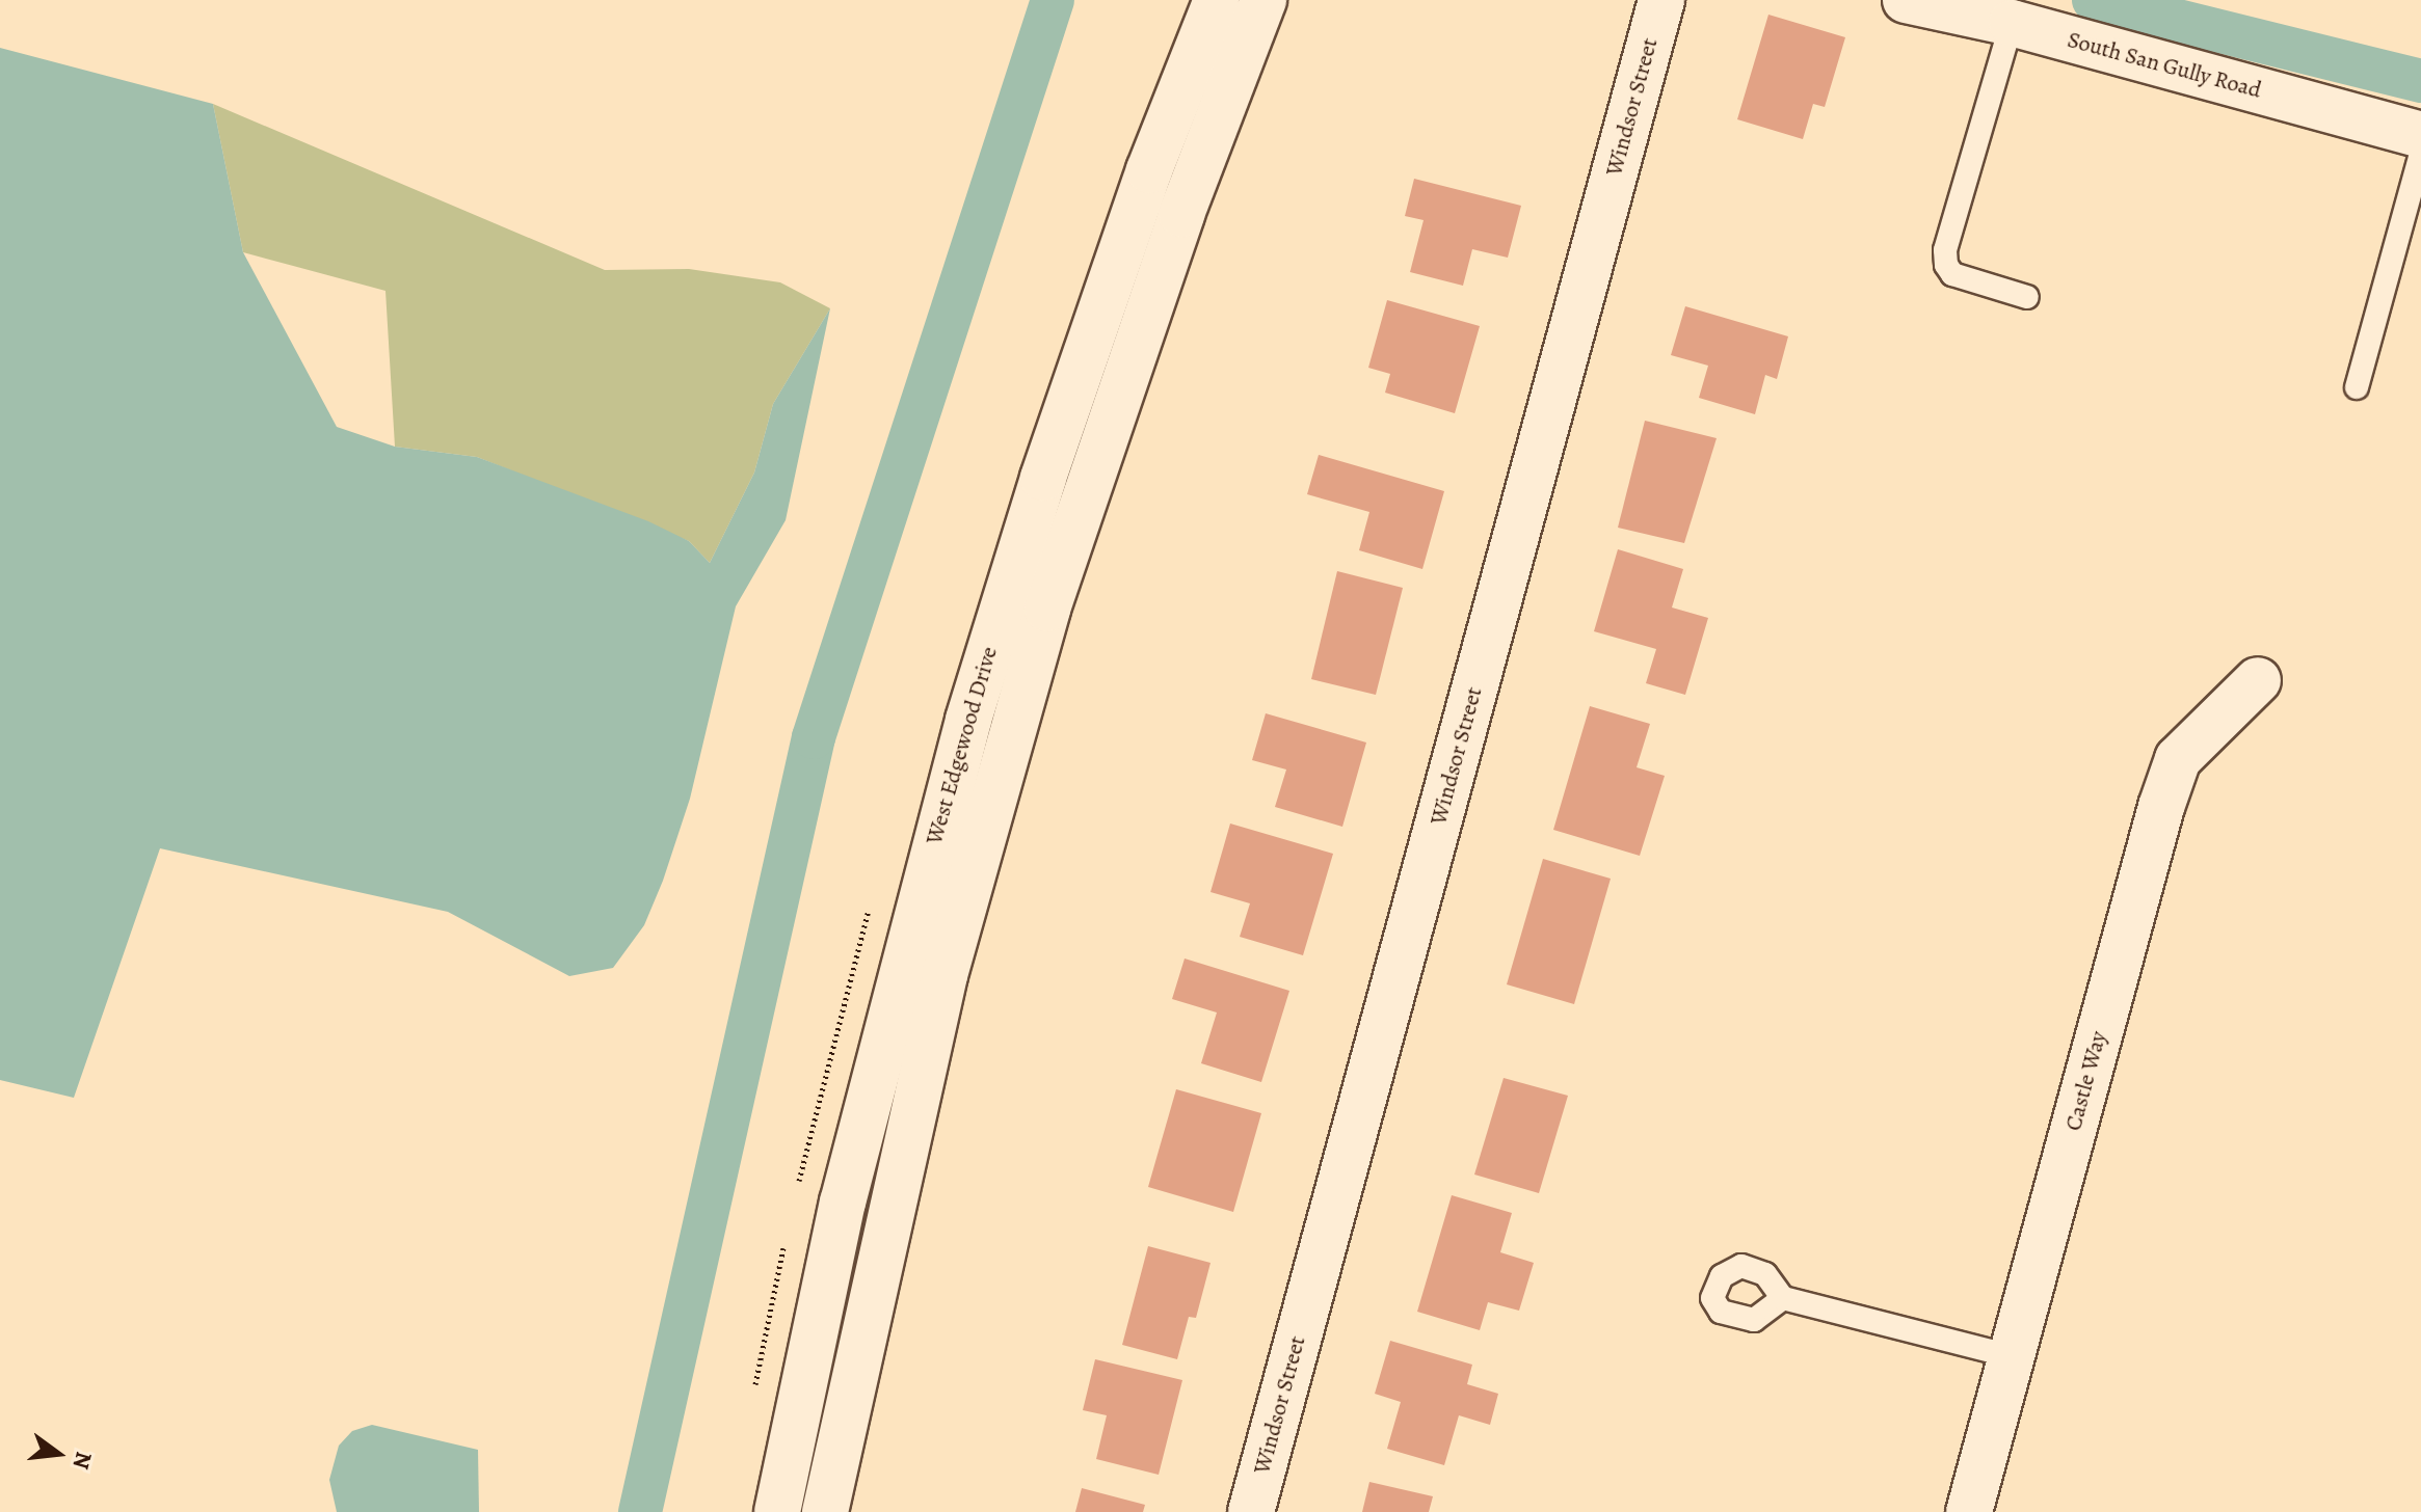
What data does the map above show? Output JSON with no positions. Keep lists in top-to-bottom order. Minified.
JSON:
{"streets":{"street":["South San Gully Road","Windsor Street","West Edgewood Drive","Castle Way"]},"north":"right"}
